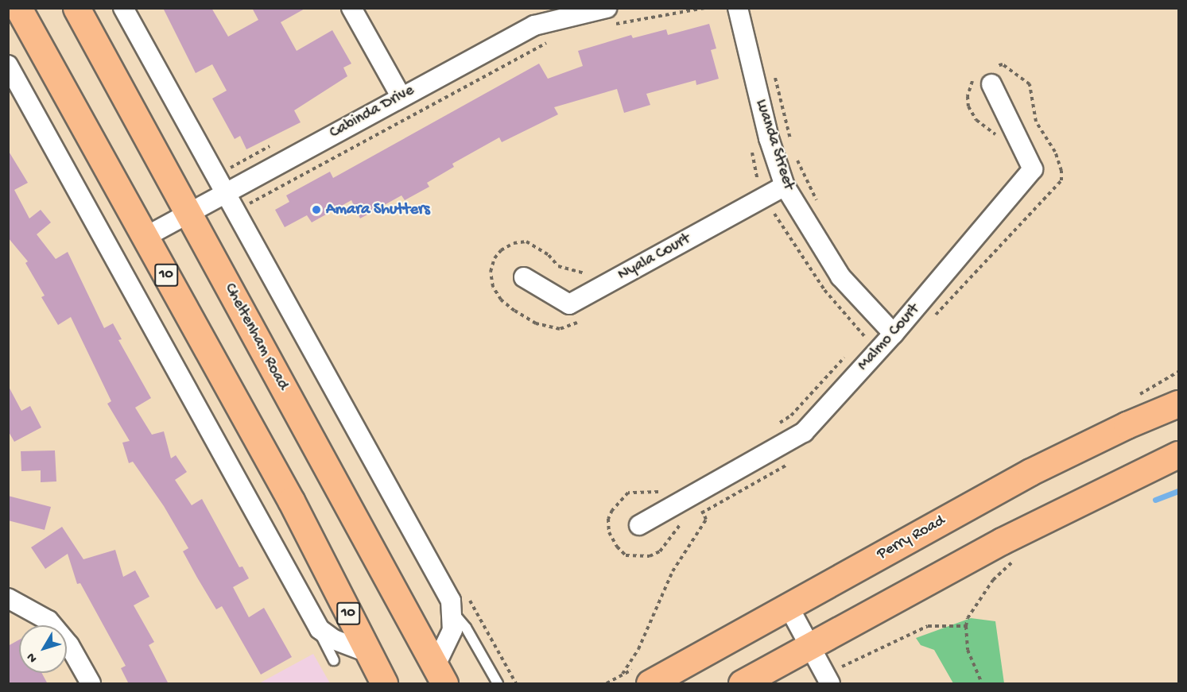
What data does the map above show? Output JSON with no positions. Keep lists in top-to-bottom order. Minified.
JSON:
{"streets":{"main road":["10","Cheltenham Road","Perry Road"],"street":["Cabinda Drive","Luanda Street","Nyala Court","Malmo Court"]},"crossings":[["Cabinda Drive","10"],["Cabinda Drive","Cheltenham Road"],["Luanda Street","Nyala Court"],["Luanda Street","Malmo Court"]],"places":["Amara Shutters"],"north":"bottom left"}
